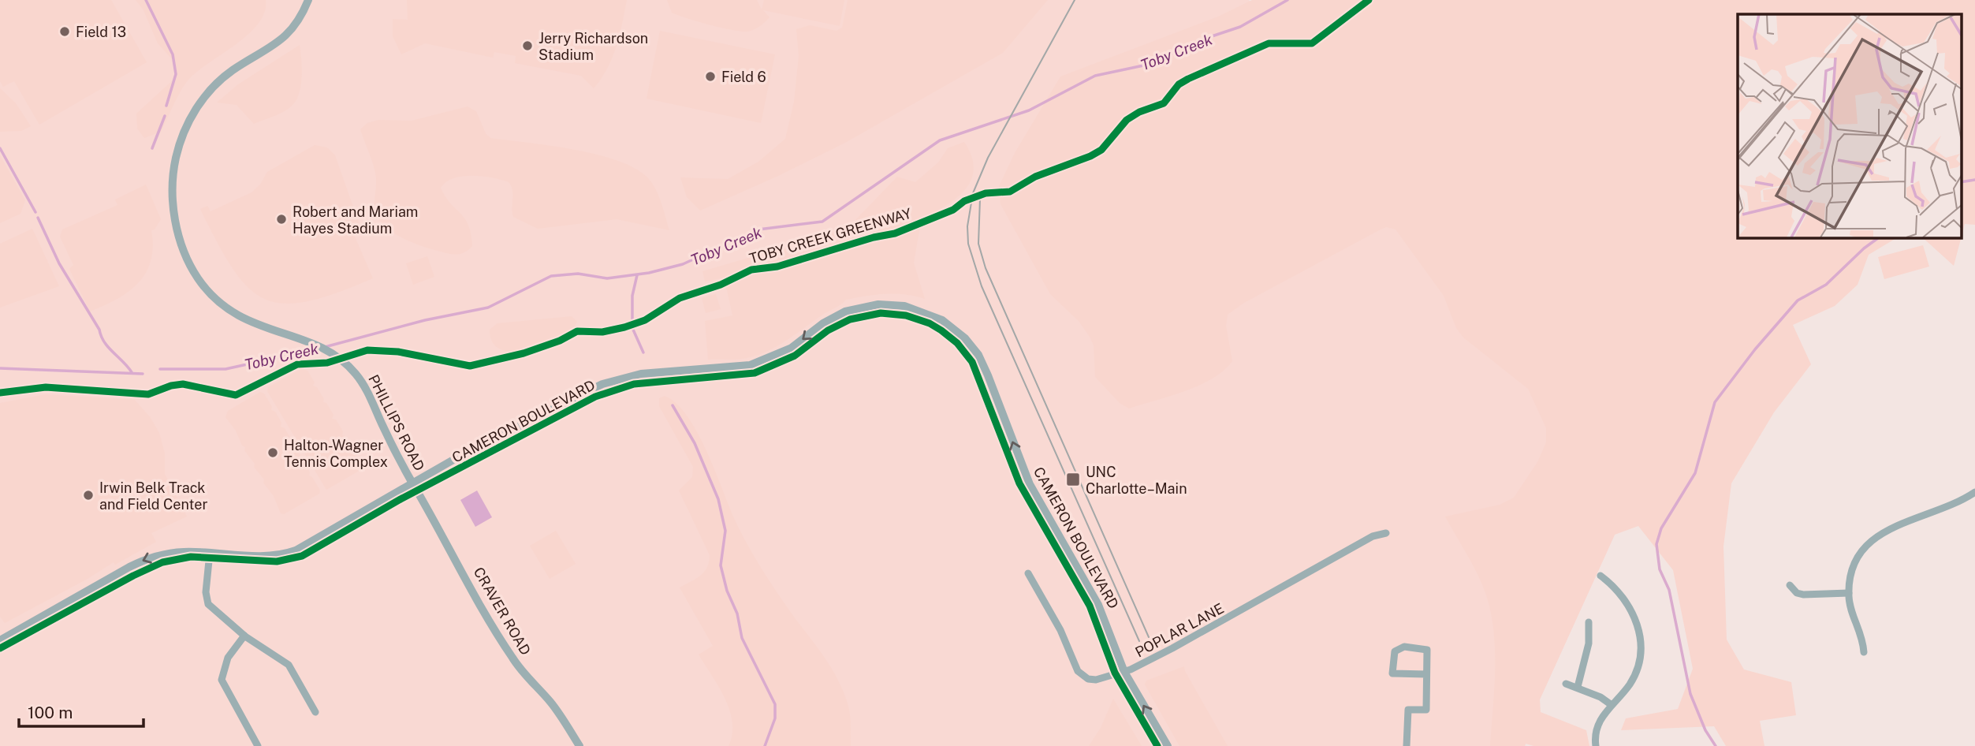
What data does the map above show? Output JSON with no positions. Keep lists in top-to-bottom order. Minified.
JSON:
{"streets":{"street":["CAMERON BOULEVARD","PHILLIPS ROAD","CRAVER ROAD","POPLAR LANE"],"cycle path":["TOBY CREEK GREENWAY"]},"crossings":[["CAMERON BOULEVARD","PHILLIPS ROAD"],["CAMERON BOULEVARD","CRAVER ROAD"],["CAMERON BOULEVARD","POPLAR LANE"],["PHILLIPS ROAD","CRAVER ROAD"]],"water":["Toby Creek"],"places":{"other":["Field 13","Jerry Richardson Stadium","Field 6","Robert and Mariam Hayes Stadium","Halton-Wagner Tennis Complex","Irwin Belk Track and Field Center"],"transit":["UNC Charlotte–Main"]},"scale_bar":"100 m"}
